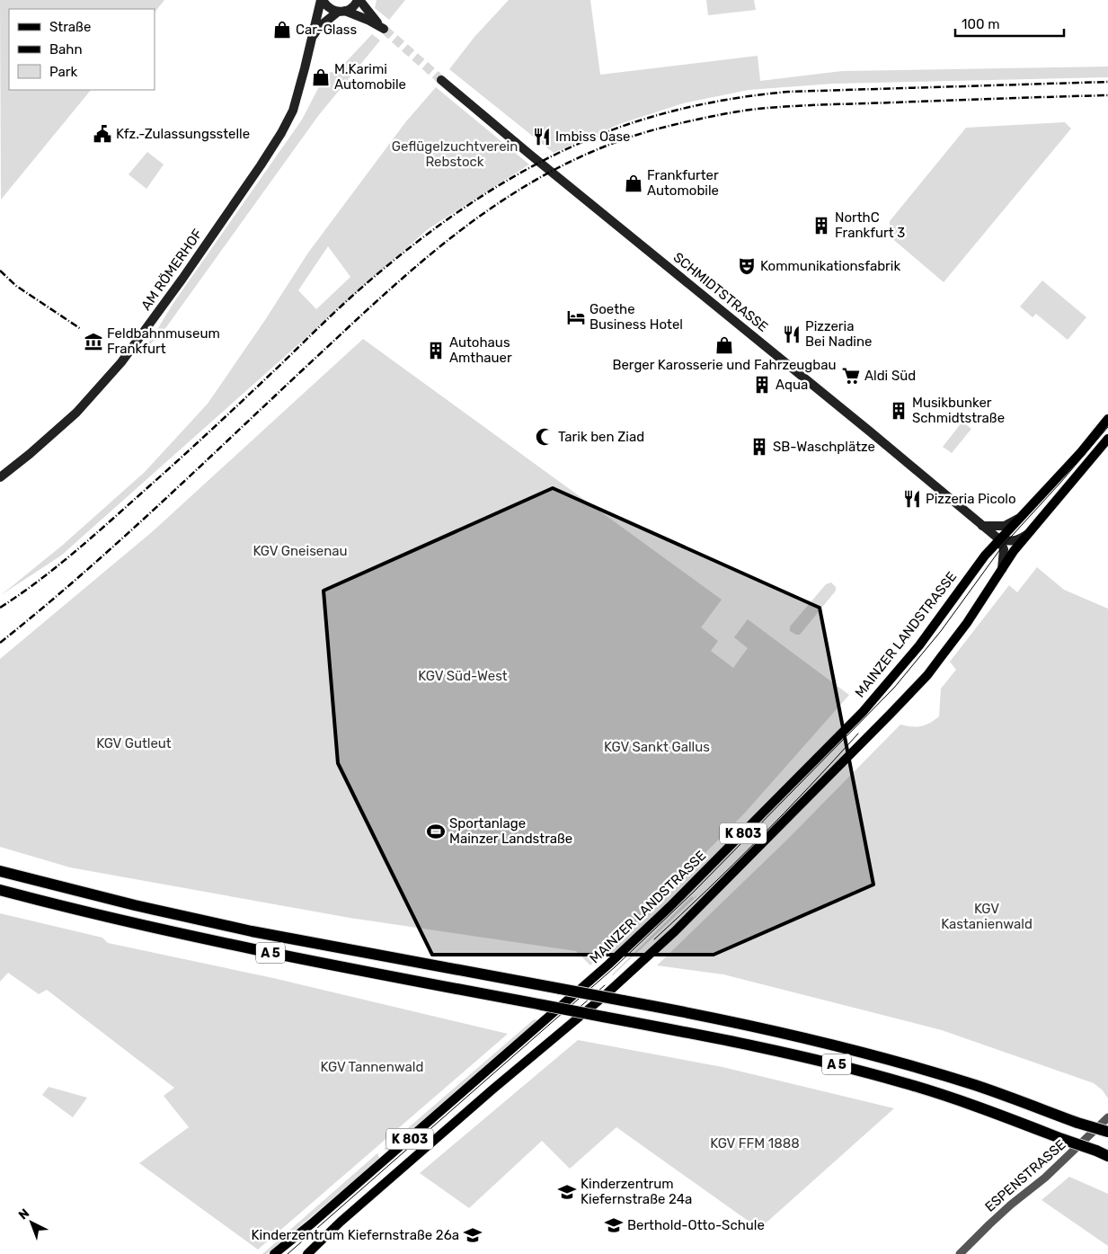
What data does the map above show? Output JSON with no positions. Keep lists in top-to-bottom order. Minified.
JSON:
{"streets":{"highway":["A 5"],"main road":["AM RÖMERHOF","SCHMIDTSTRASSE","MAINZER LANDSTRASSE","K 803"],"street":["ESPENSTRASSE"]},"crossings":[["SCHMIDTSTRASSE","MAINZER LANDSTRASSE"]],"parks":["Geflügelzuchtverein Rebstock","KGV Gneisenau","KGV Süd-West","KGV Gutleut","KGV Sankt Gallus","KGV Kastanienwald","KGV Tannenwald","KGV FFM 1888"],"places":{"shop":["Car-Glass","M.Karimi Automobile","Frankfurter Automobile","Berger Karosserie und Fahrzeugbau"],"public building":["Kfz.-Zulassungsstelle"],"restaurant":["Imbiss Oase","Pizzeria Bei Nadine","Pizzeria Picolo"],"building":["NorthC Frankfurt 3","Autohaus Amthauer","Aqua","Musikbunker Schmidtstraße","SB-Waschplätze"],"theatre":["Kommunikationsfabrik"],"hotel":["Goethe Business Hotel"],"museum":["Feldbahnmuseum Frankfurt"],"supermarket":["Aldi Süd"],"mosque":["Tarik ben Ziad"],"sports":["Sportanlage Mainzer Landstraße"],"school or university":["Kinderzentrum Kiefernstraße 24a","Berthold-Otto-Schule","Kinderzentrum Kiefernstraße 26a"]},"legend":["Straße","Bahn","Park"],"scale_bar":"100 m","north":"top left"}
